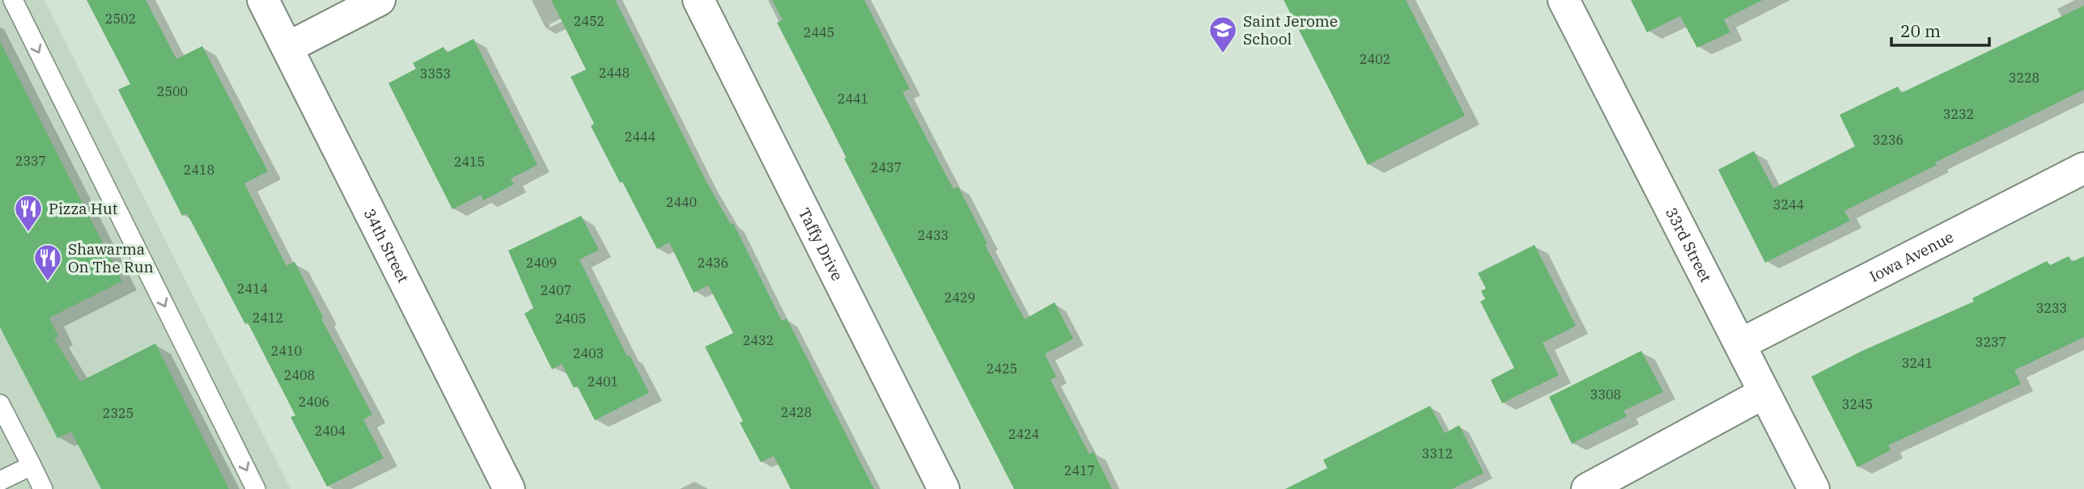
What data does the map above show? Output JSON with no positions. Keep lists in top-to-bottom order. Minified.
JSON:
{"streets":{"street":["34th Street","Taffy Drive","33rd Street","Iowa Avenue"]},"crossings":[["33rd Street","Iowa Avenue"]],"places":{"school or university":["Saint Jerome School"],"restaurant":["Pizza Hut","Shawarma On The Run"]},"house_numbers":["2502","2452","2445","2402","2448","3353","3228","2500","2441","3232","2444","3236","2337","2415","2437","2418","2440","3244","2433","2409","2436","2414","2407","2429","3233","2412","2405","2432","3237","2410","2403","3241","2425","2408","2401","3308","2406","3245","2428","2325","2404","2424","3312","2417"],"scale_bar":"20 m"}
